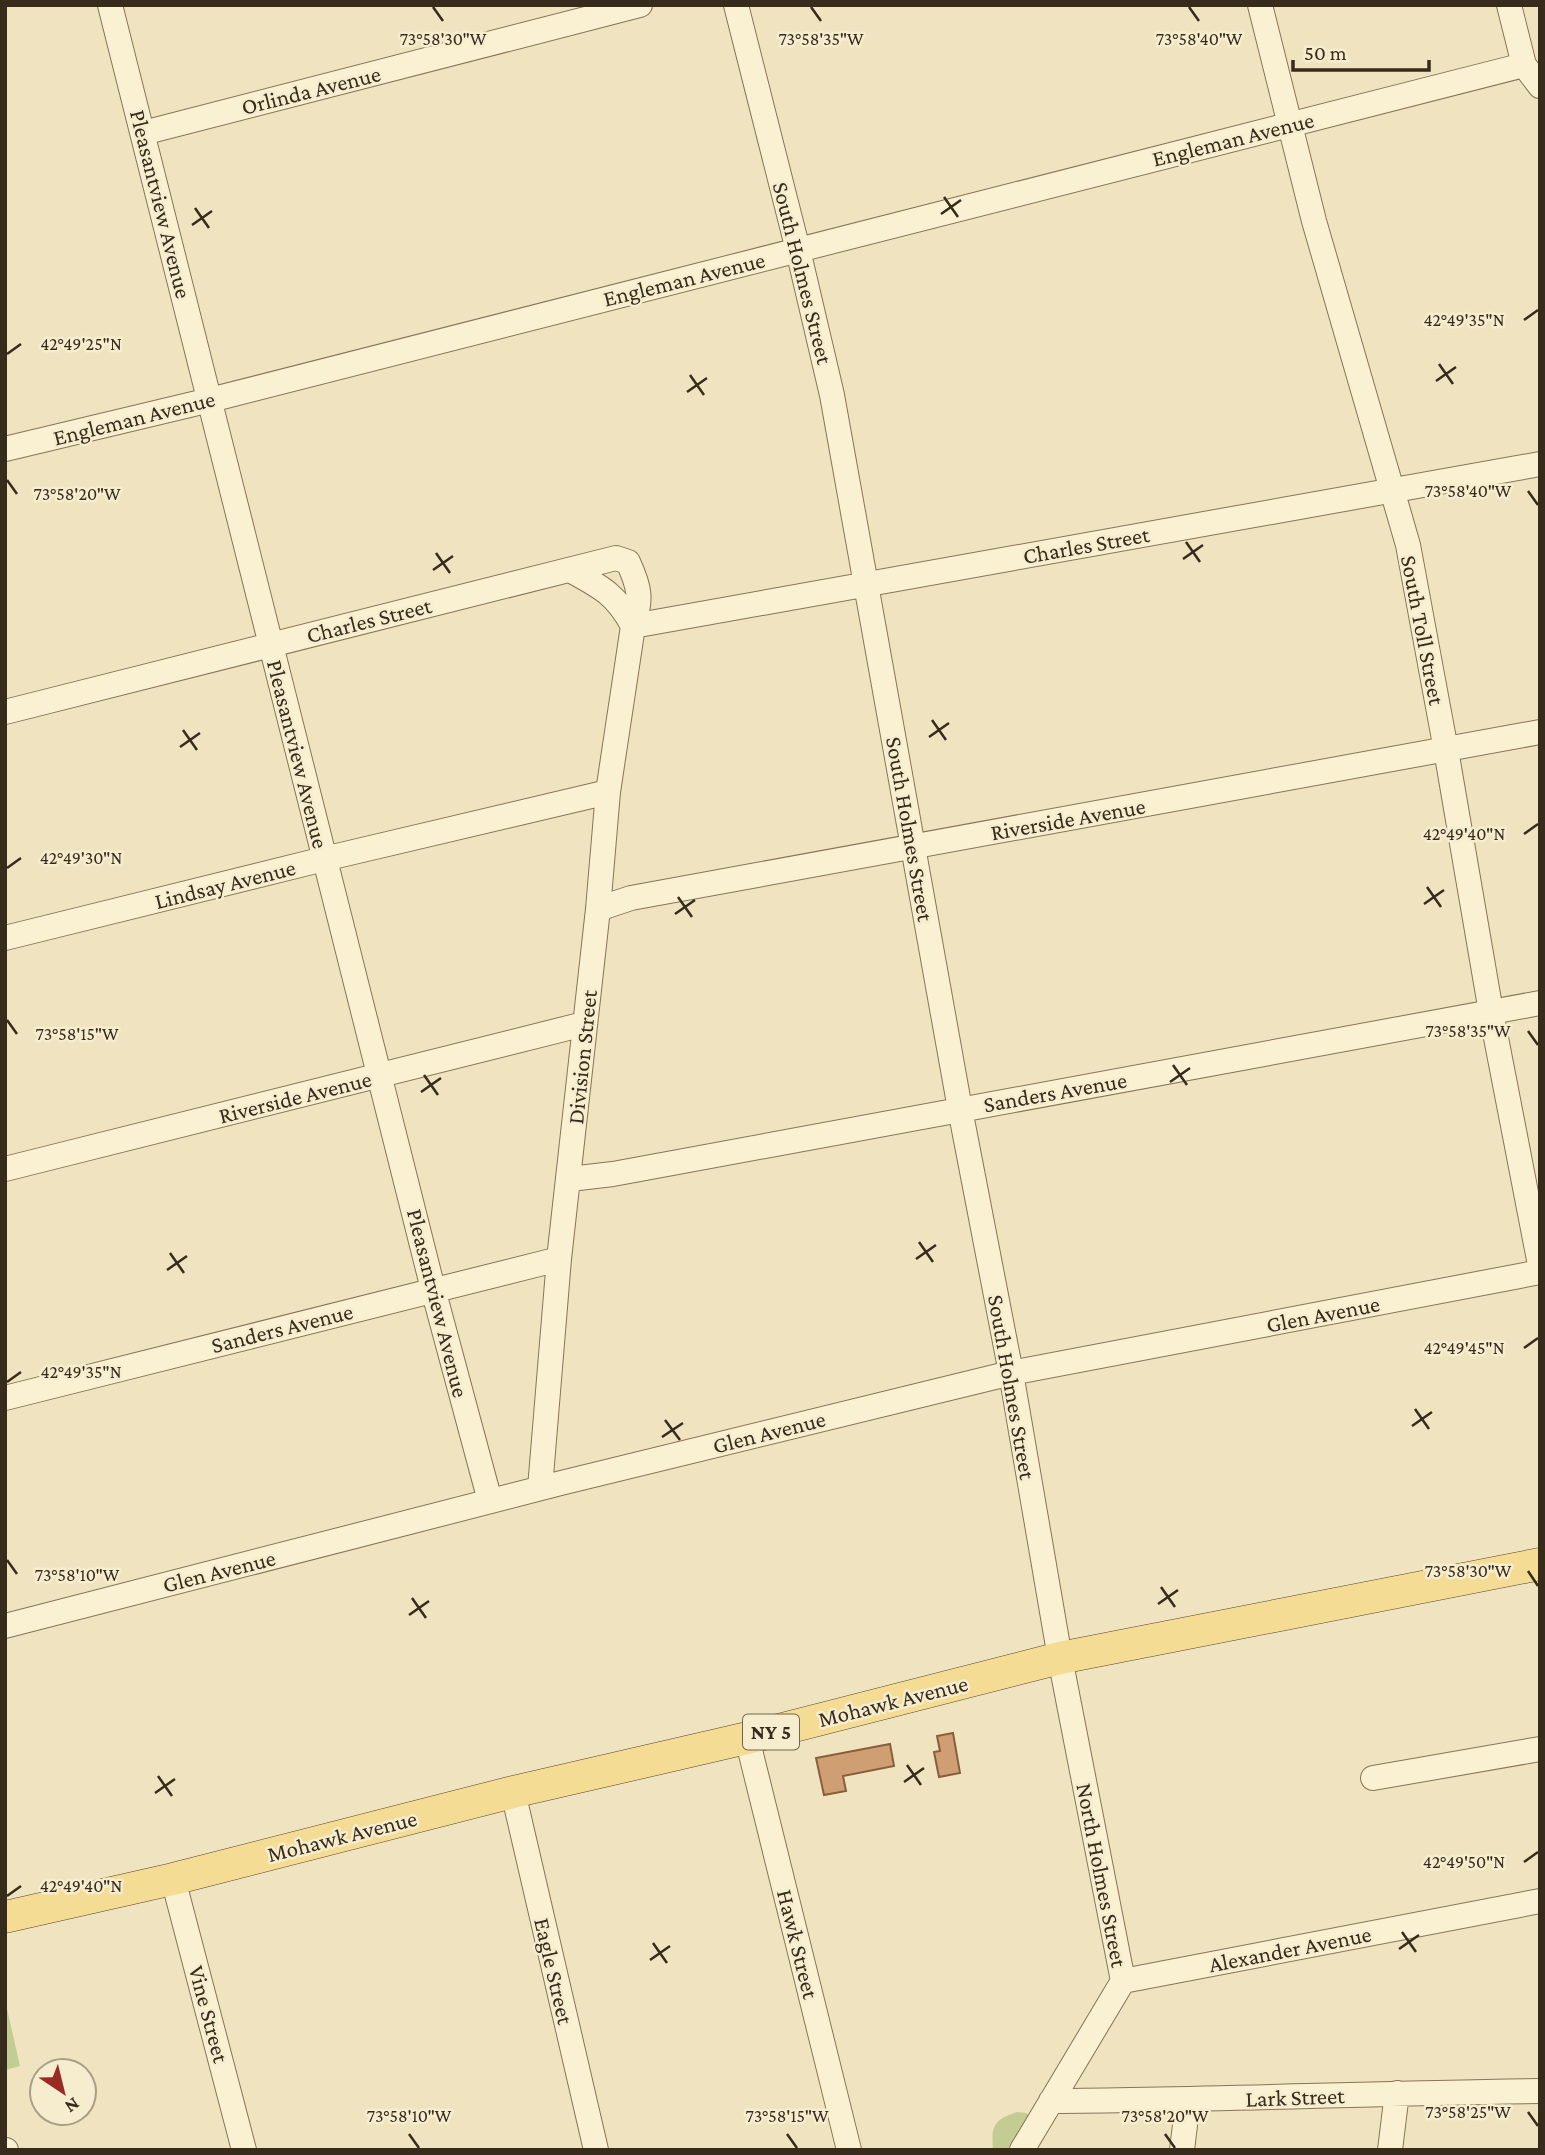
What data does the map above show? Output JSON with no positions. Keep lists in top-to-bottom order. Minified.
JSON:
{"streets":{"main road":["Mohawk Avenue","NY 5"],"street":["Orlinda Avenue","Engleman Avenue","Pleasantview Avenue","South Holmes Street","Charles Street","South Toll Street","Riverside Avenue","Lindsay Avenue","Division Street","Sanders Avenue","Glen Avenue","North Holmes Street","Hawk Street","Alexander Avenue","Eagle Street","Vine Street","Lark Street"]},"crossings":[["Orlinda Avenue","Pleasantview Avenue"],["Engleman Avenue","Pleasantview Avenue"],["Engleman Avenue","South Holmes Street"],["Engleman Avenue","South Toll Street"],["Pleasantview Avenue","Charles Street"],["Pleasantview Avenue","Riverside Avenue"],["Pleasantview Avenue","Lindsay Avenue"],["Pleasantview Avenue","Sanders Avenue"],["Pleasantview Avenue","Glen Avenue"],["South Holmes Street","Charles Street"],["South Holmes Street","Riverside Avenue"],["South Holmes Street","Sanders Avenue"],["South Holmes Street","Glen Avenue"],["South Holmes Street","Mohawk Avenue"],["South Holmes Street","North Holmes Street"],["Charles Street","South Toll Street"],["Charles Street","Division Street"],["South Toll Street","Riverside Avenue"],["South Toll Street","Sanders Avenue"],["Riverside Avenue","Division Street"],["Lindsay Avenue","Division Street"],["Division Street","Sanders Avenue"],["Division Street","Glen Avenue"],["Mohawk Avenue","North Holmes Street"],["Mohawk Avenue","Hawk Street"],["Mohawk Avenue","Eagle Street"],["Mohawk Avenue","Vine Street"],["North Holmes Street","Alexander Avenue"],["North Holmes Street","Lark Street"]],"scale_bar":"50 m","north":"bottom right","coordinates":["73°58'30\"W","73°58'35\"W","73°58'40\"W","42°49'35\"N","42°49'25\"N","73°58'20\"W","42°49'40\"N","42°49'30\"N","73°58'15\"W","42°49'45\"N","73°58'10\"W","42°49'50\"N","73°58'25\"W"]}
